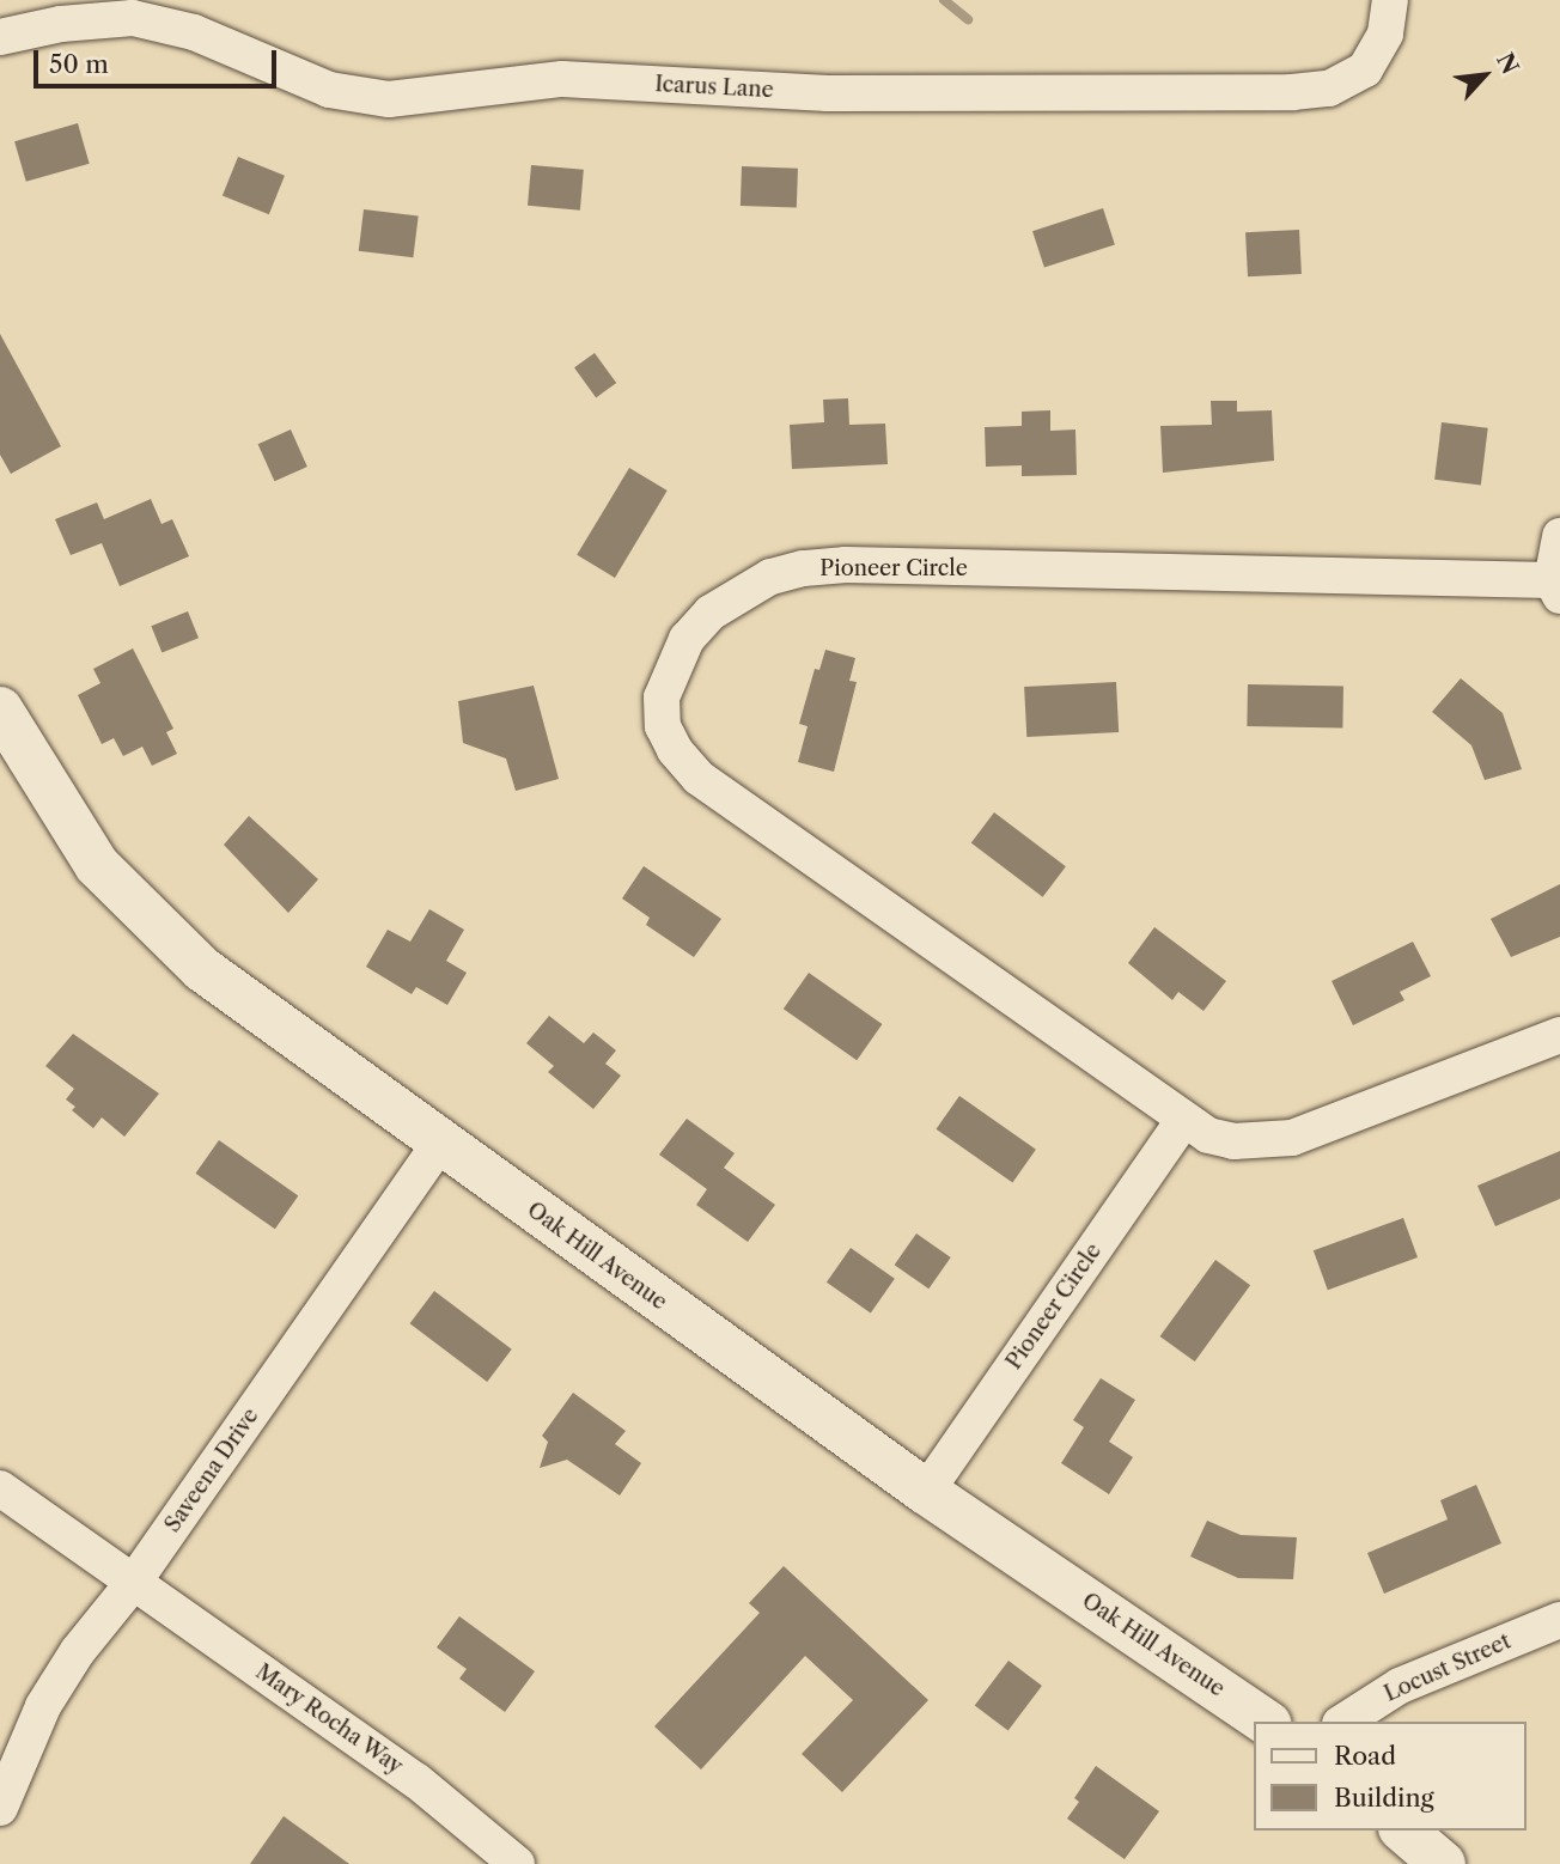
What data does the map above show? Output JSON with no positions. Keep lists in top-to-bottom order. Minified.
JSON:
{"streets":{"main road":["Oak Hill Avenue"],"street":["Icarus Lane","Pioneer Circle","Saveena Drive","Locust Street","Mary Rocha Way"]},"crossings":[["Pioneer Circle","Oak Hill Avenue"],["Oak Hill Avenue","Saveena Drive"],["Saveena Drive","Mary Rocha Way"]],"legend":["Road","Building"],"scale_bar":"50 m","north":"top right"}
